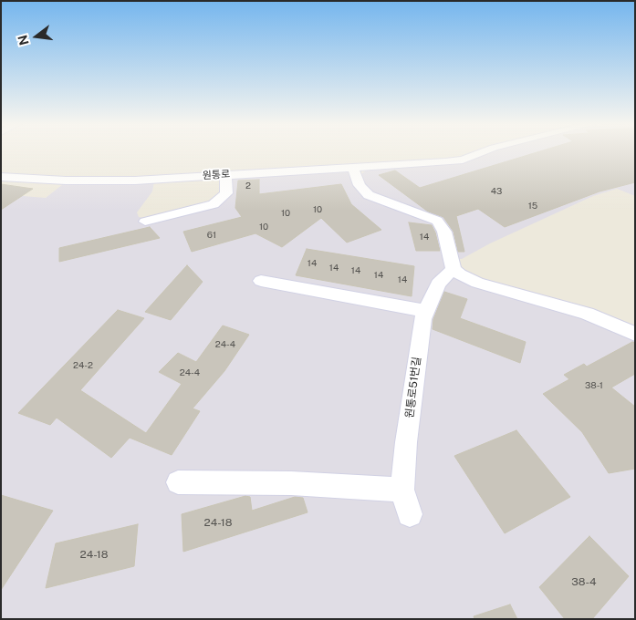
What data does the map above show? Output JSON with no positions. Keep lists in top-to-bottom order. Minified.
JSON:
{"streets":{"street":["원통로"],"lane":["원통로51번길"]},"house_numbers":["2","43","15","10","10","10","61","14","14","14","14","14","14","24-4","24-2","24-4","38-1","24-18","24-18","38-4"],"north":"left"}
